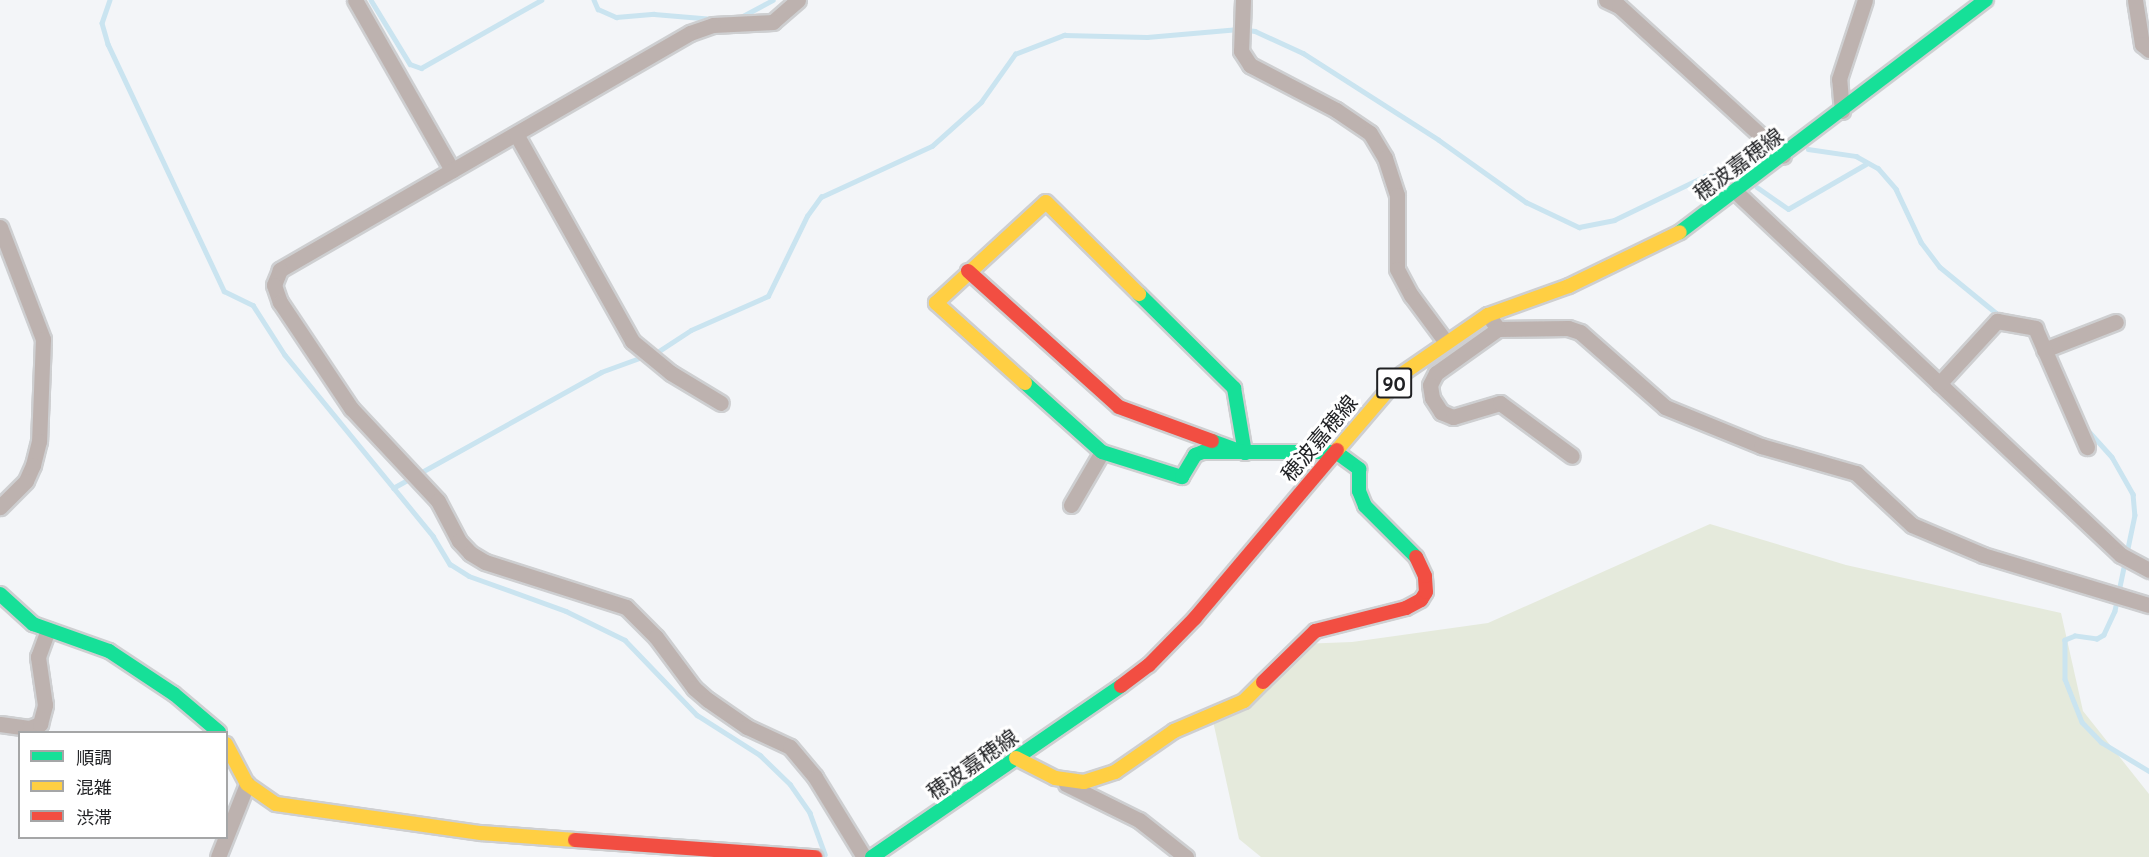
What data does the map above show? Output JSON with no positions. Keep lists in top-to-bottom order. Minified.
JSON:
{"streets":{"street":["穂波嘉穂線","90"]},"legend":["順調","混雑","渋滞"]}
